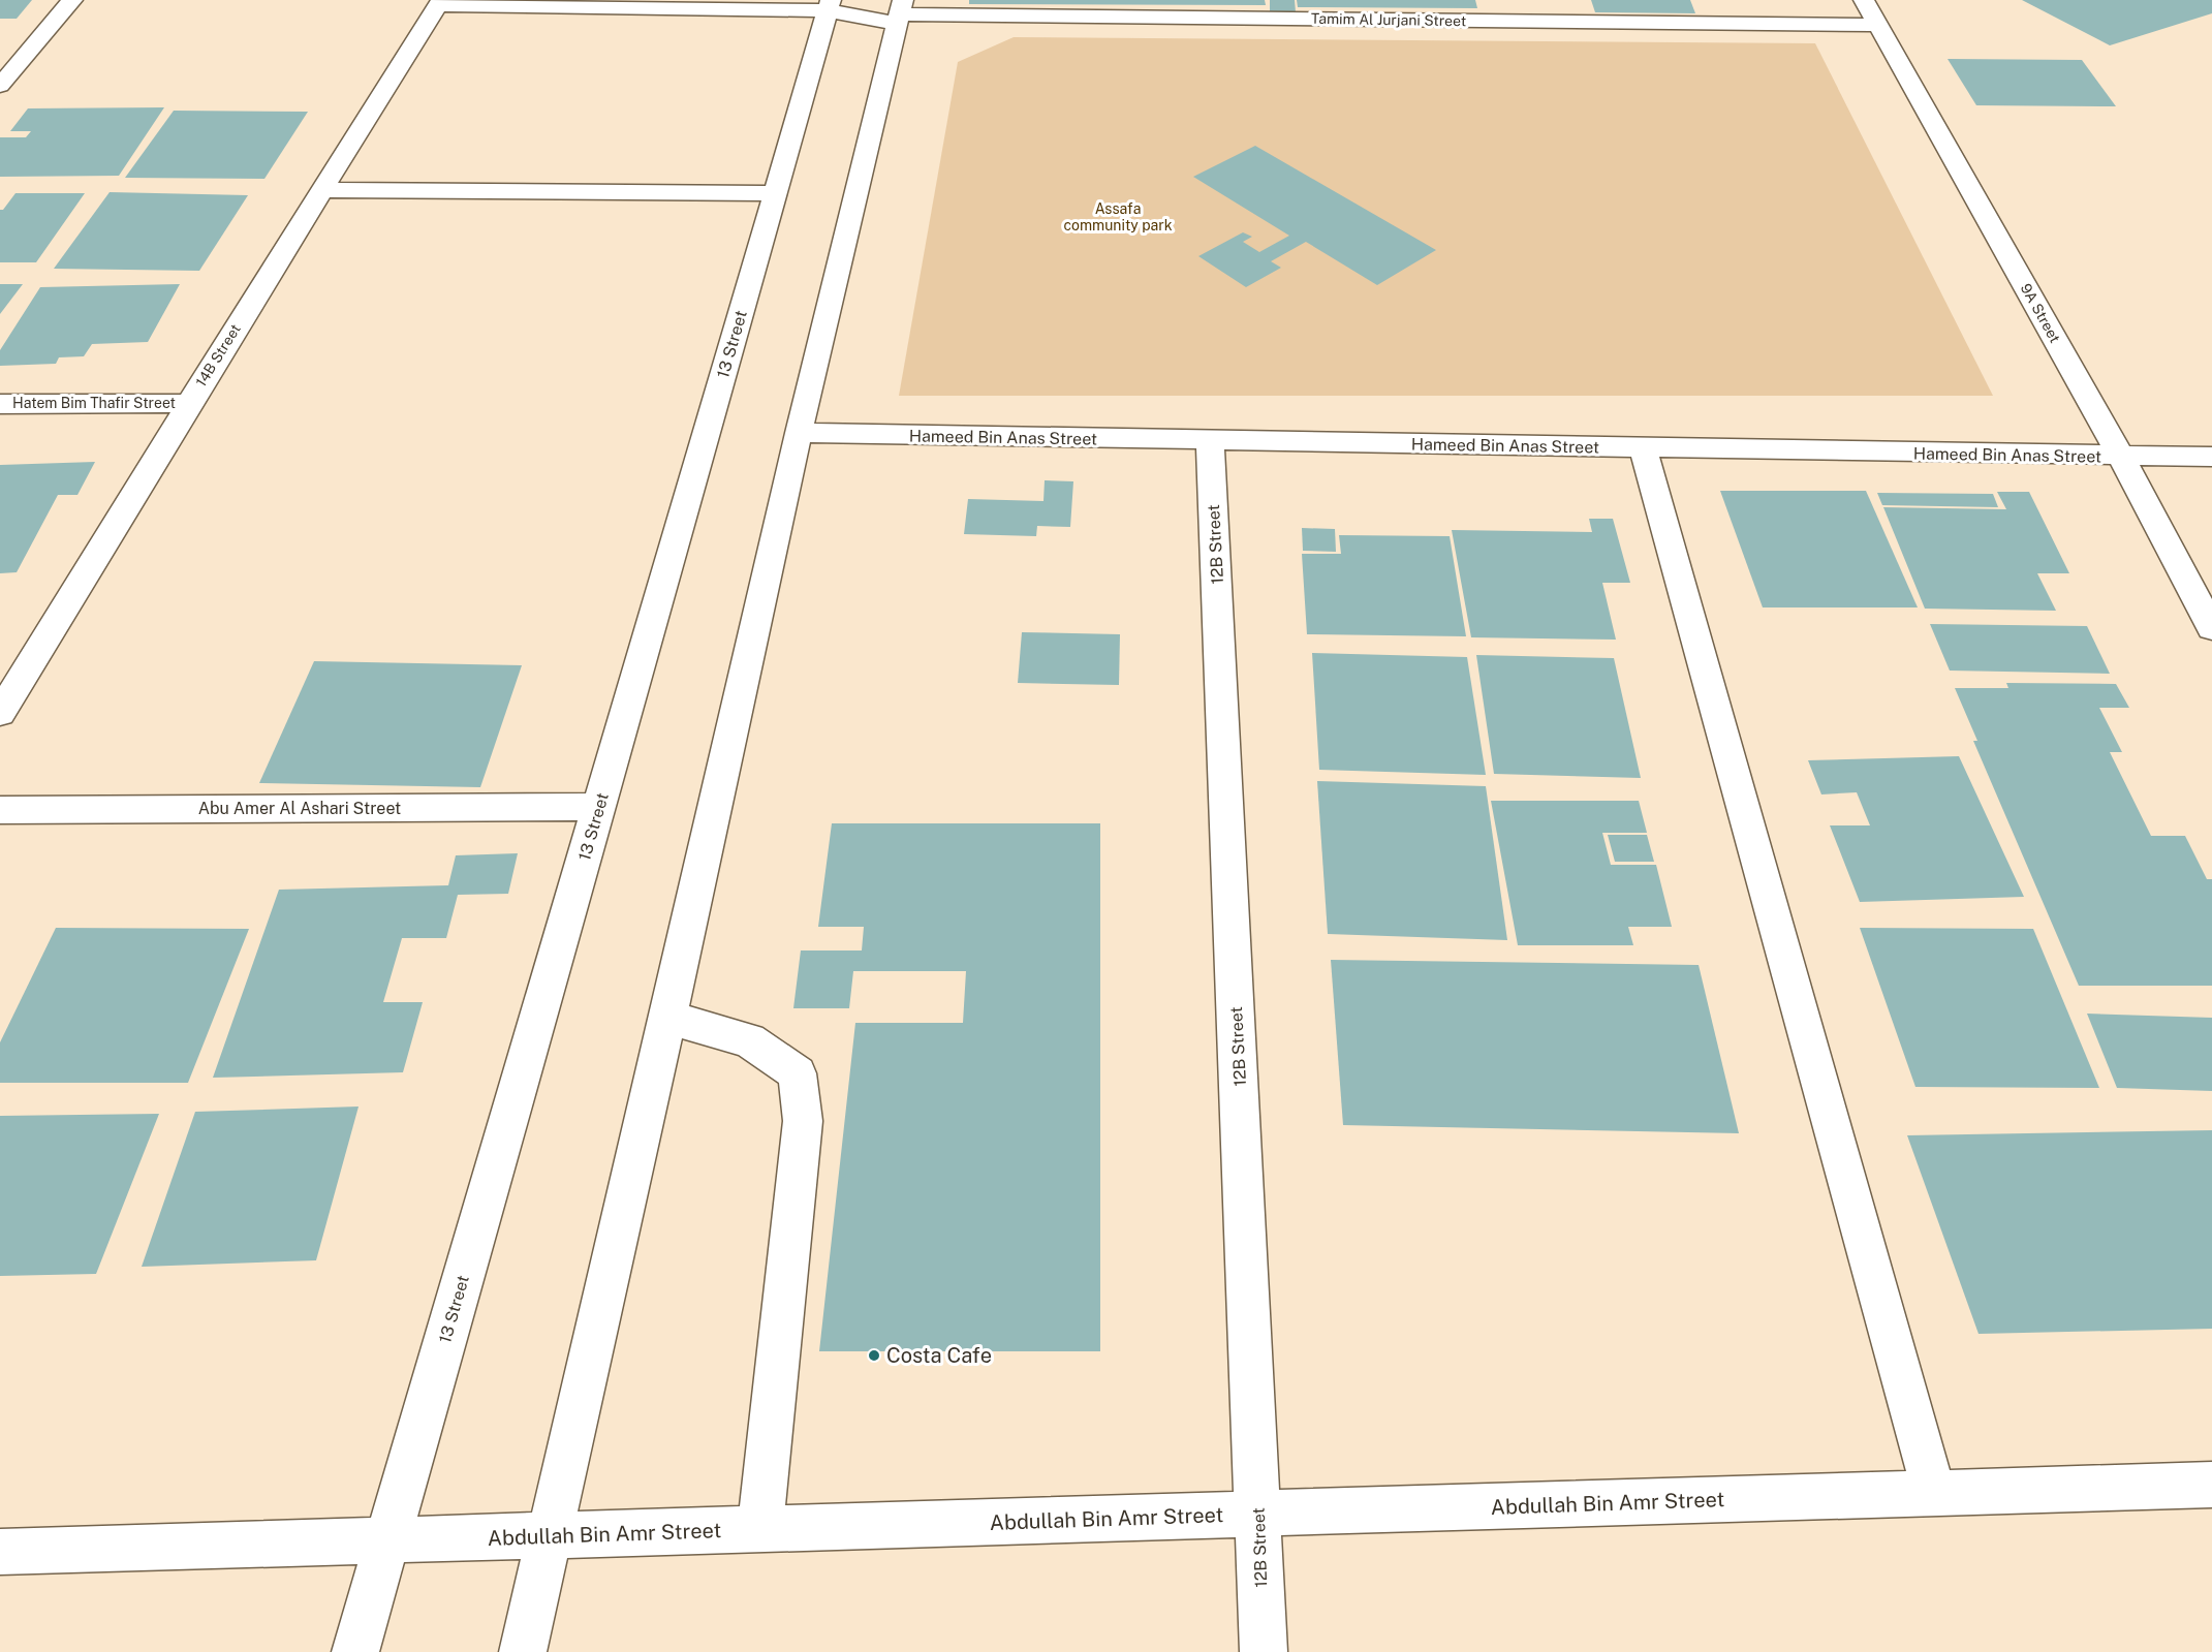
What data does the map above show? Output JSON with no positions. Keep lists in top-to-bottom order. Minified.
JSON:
{"streets":{"street":["Tamim Al Jurjani Street","9A Street","13 Street","14B Street","Hatem Bim Thafir Street","Hameed Bin Anas Street","12B Street","Abu Amer Al Ashari Street","Abdullah Bin Amr Street"]},"crossings":[["Tamim Al Jurjani Street","9A Street"],["Tamim Al Jurjani Street","13 Street"],["Tamim Al Jurjani Street","14B Street"],["9A Street","Hameed Bin Anas Street"],["13 Street","Abu Amer Al Ashari Street"],["13 Street","Abdullah Bin Amr Street"],["14B Street","Hatem Bim Thafir Street"],["Hameed Bin Anas Street","12B Street"],["12B Street","Abdullah Bin Amr Street"]],"parks":["Assafa community park"],"places":["Costa Cafe"]}
